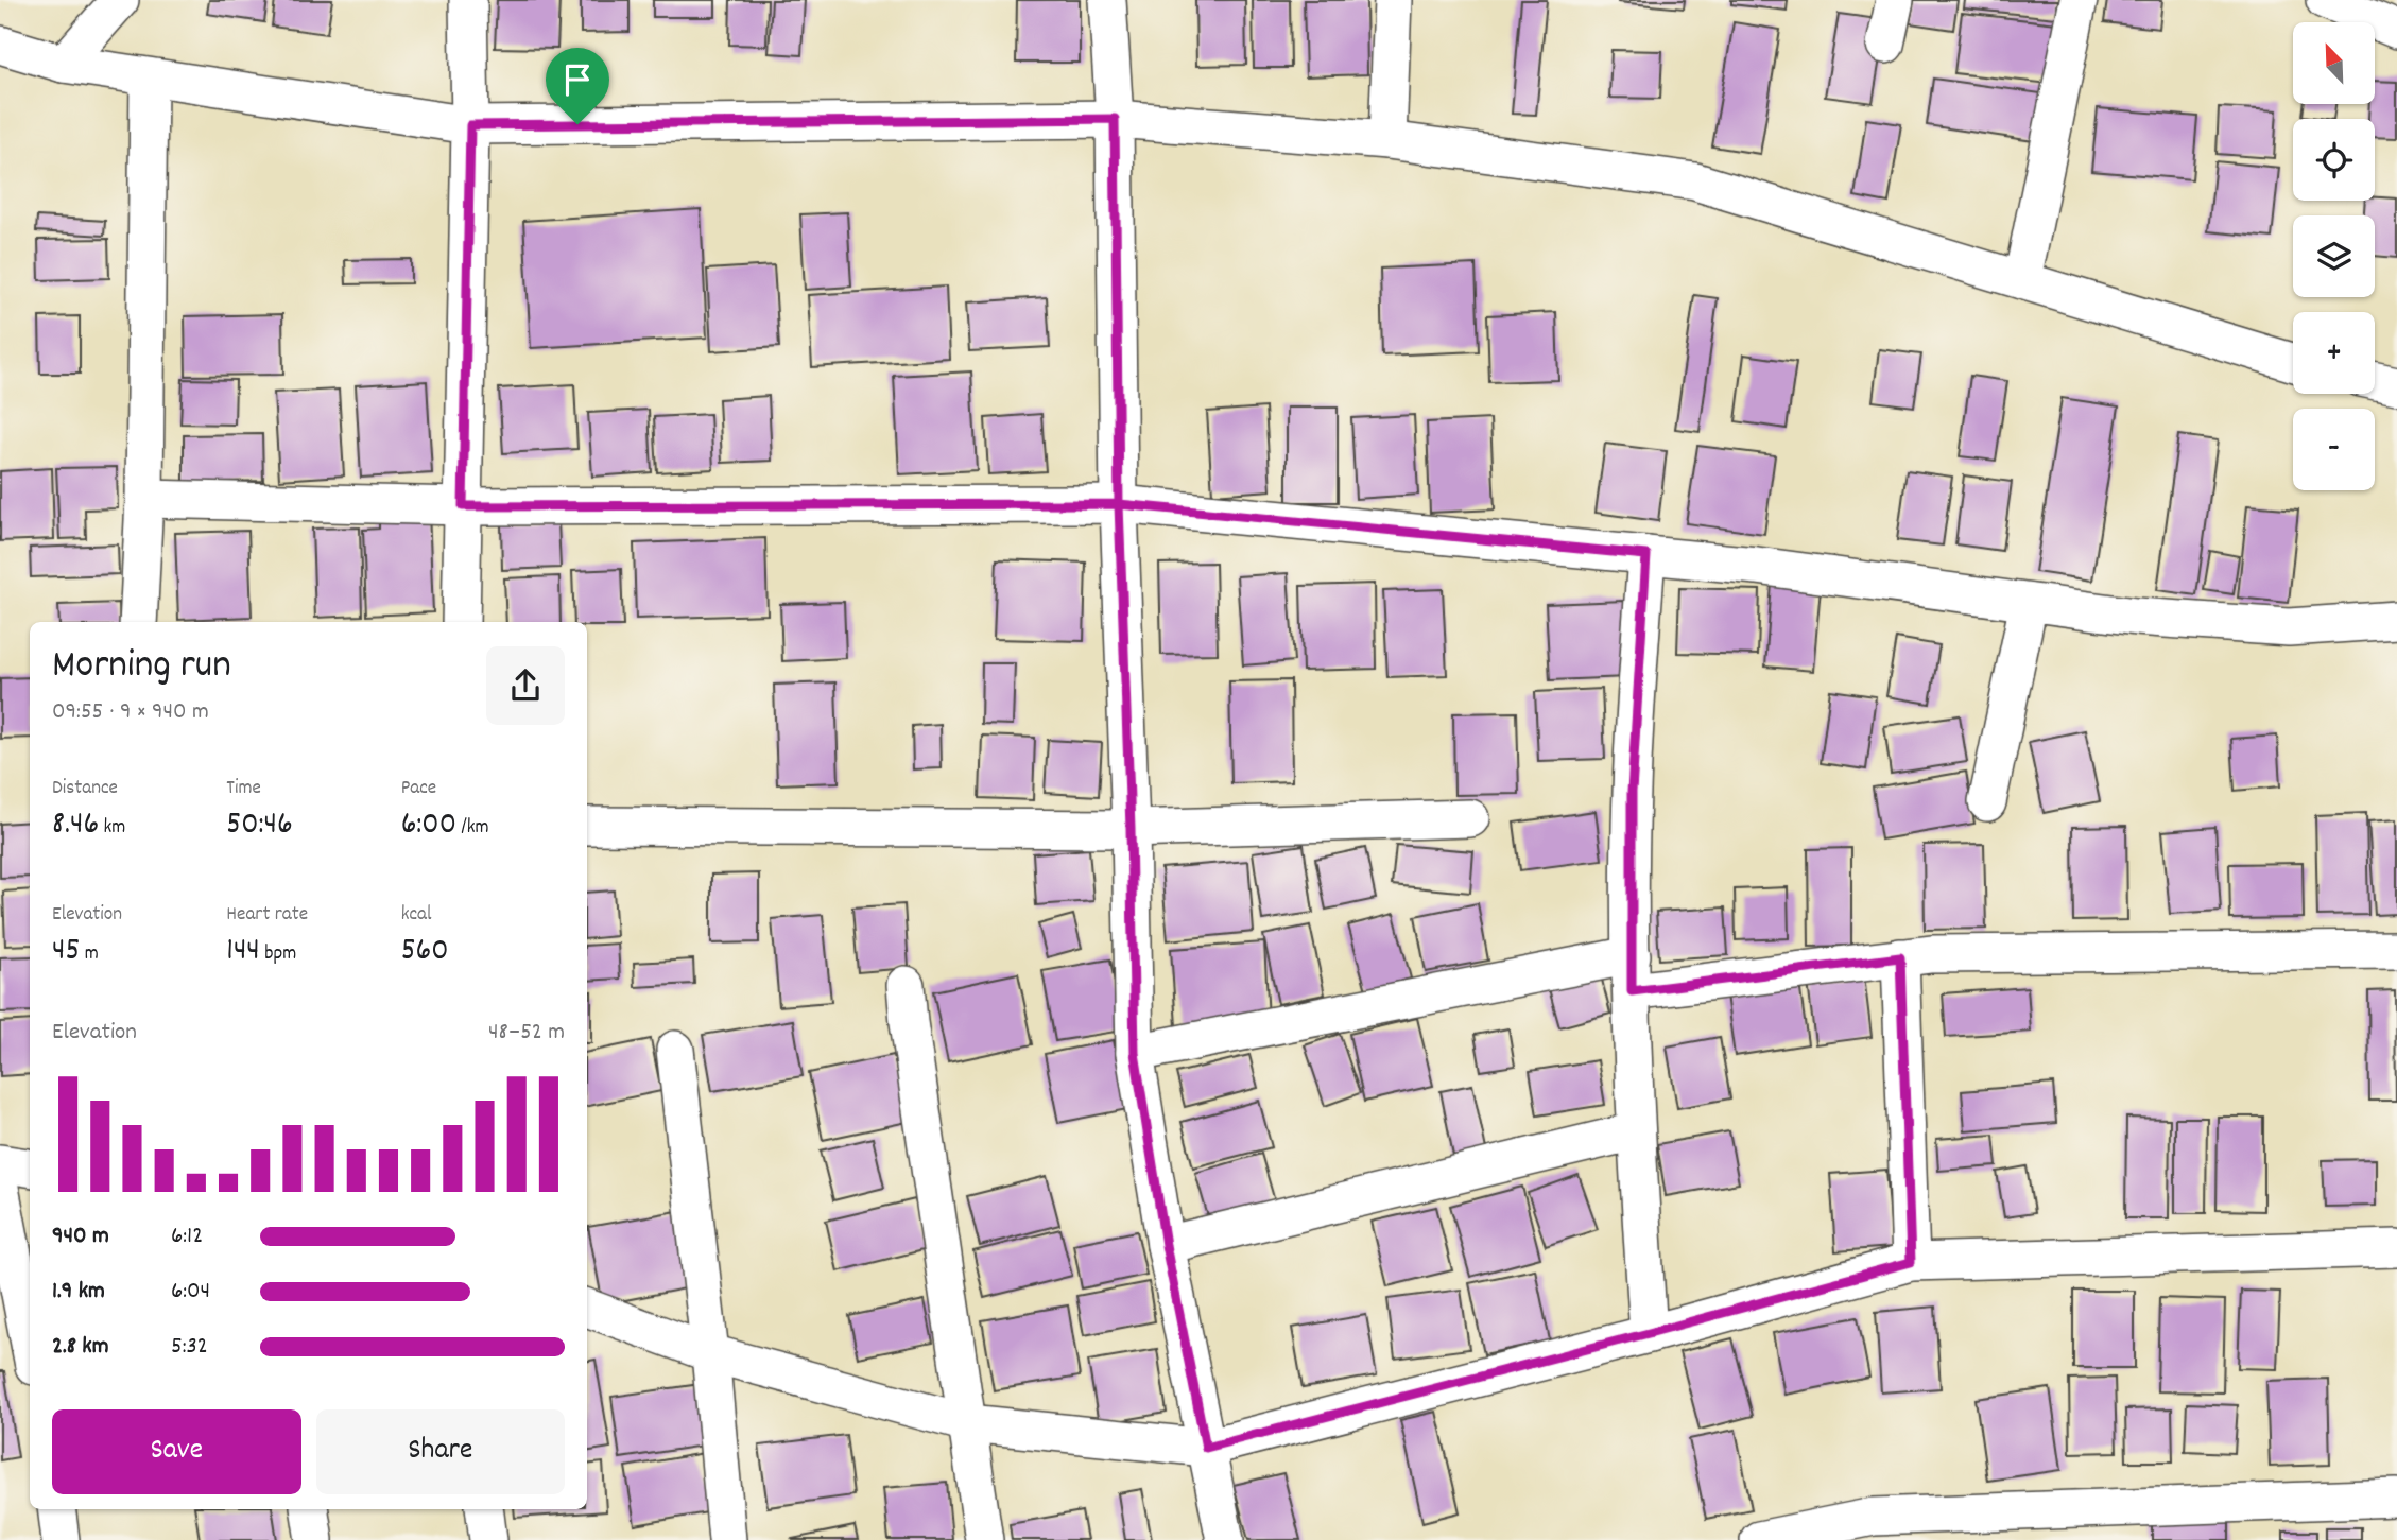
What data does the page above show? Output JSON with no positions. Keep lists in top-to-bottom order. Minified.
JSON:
{"north":"top left","page":{"map_buttons":["+","−"],"heading":["Morning run","09:55 · 9 × 940 m"],"stats":[["Distance","8.46 km"],["Time","50:46"],["Pace","6:00 /km"],["Elevation","45 m"],["Heart rate","144 bpm"],["kcal","560"]],"chart":["Elevation","48–52 m"],"list":[{"name":"940 m","note":"6:12"},{"name":"1.9 km","note":"6:04"},{"name":"2.8 km","note":"5:32"}],"buttons":["Save","Share"]}}
